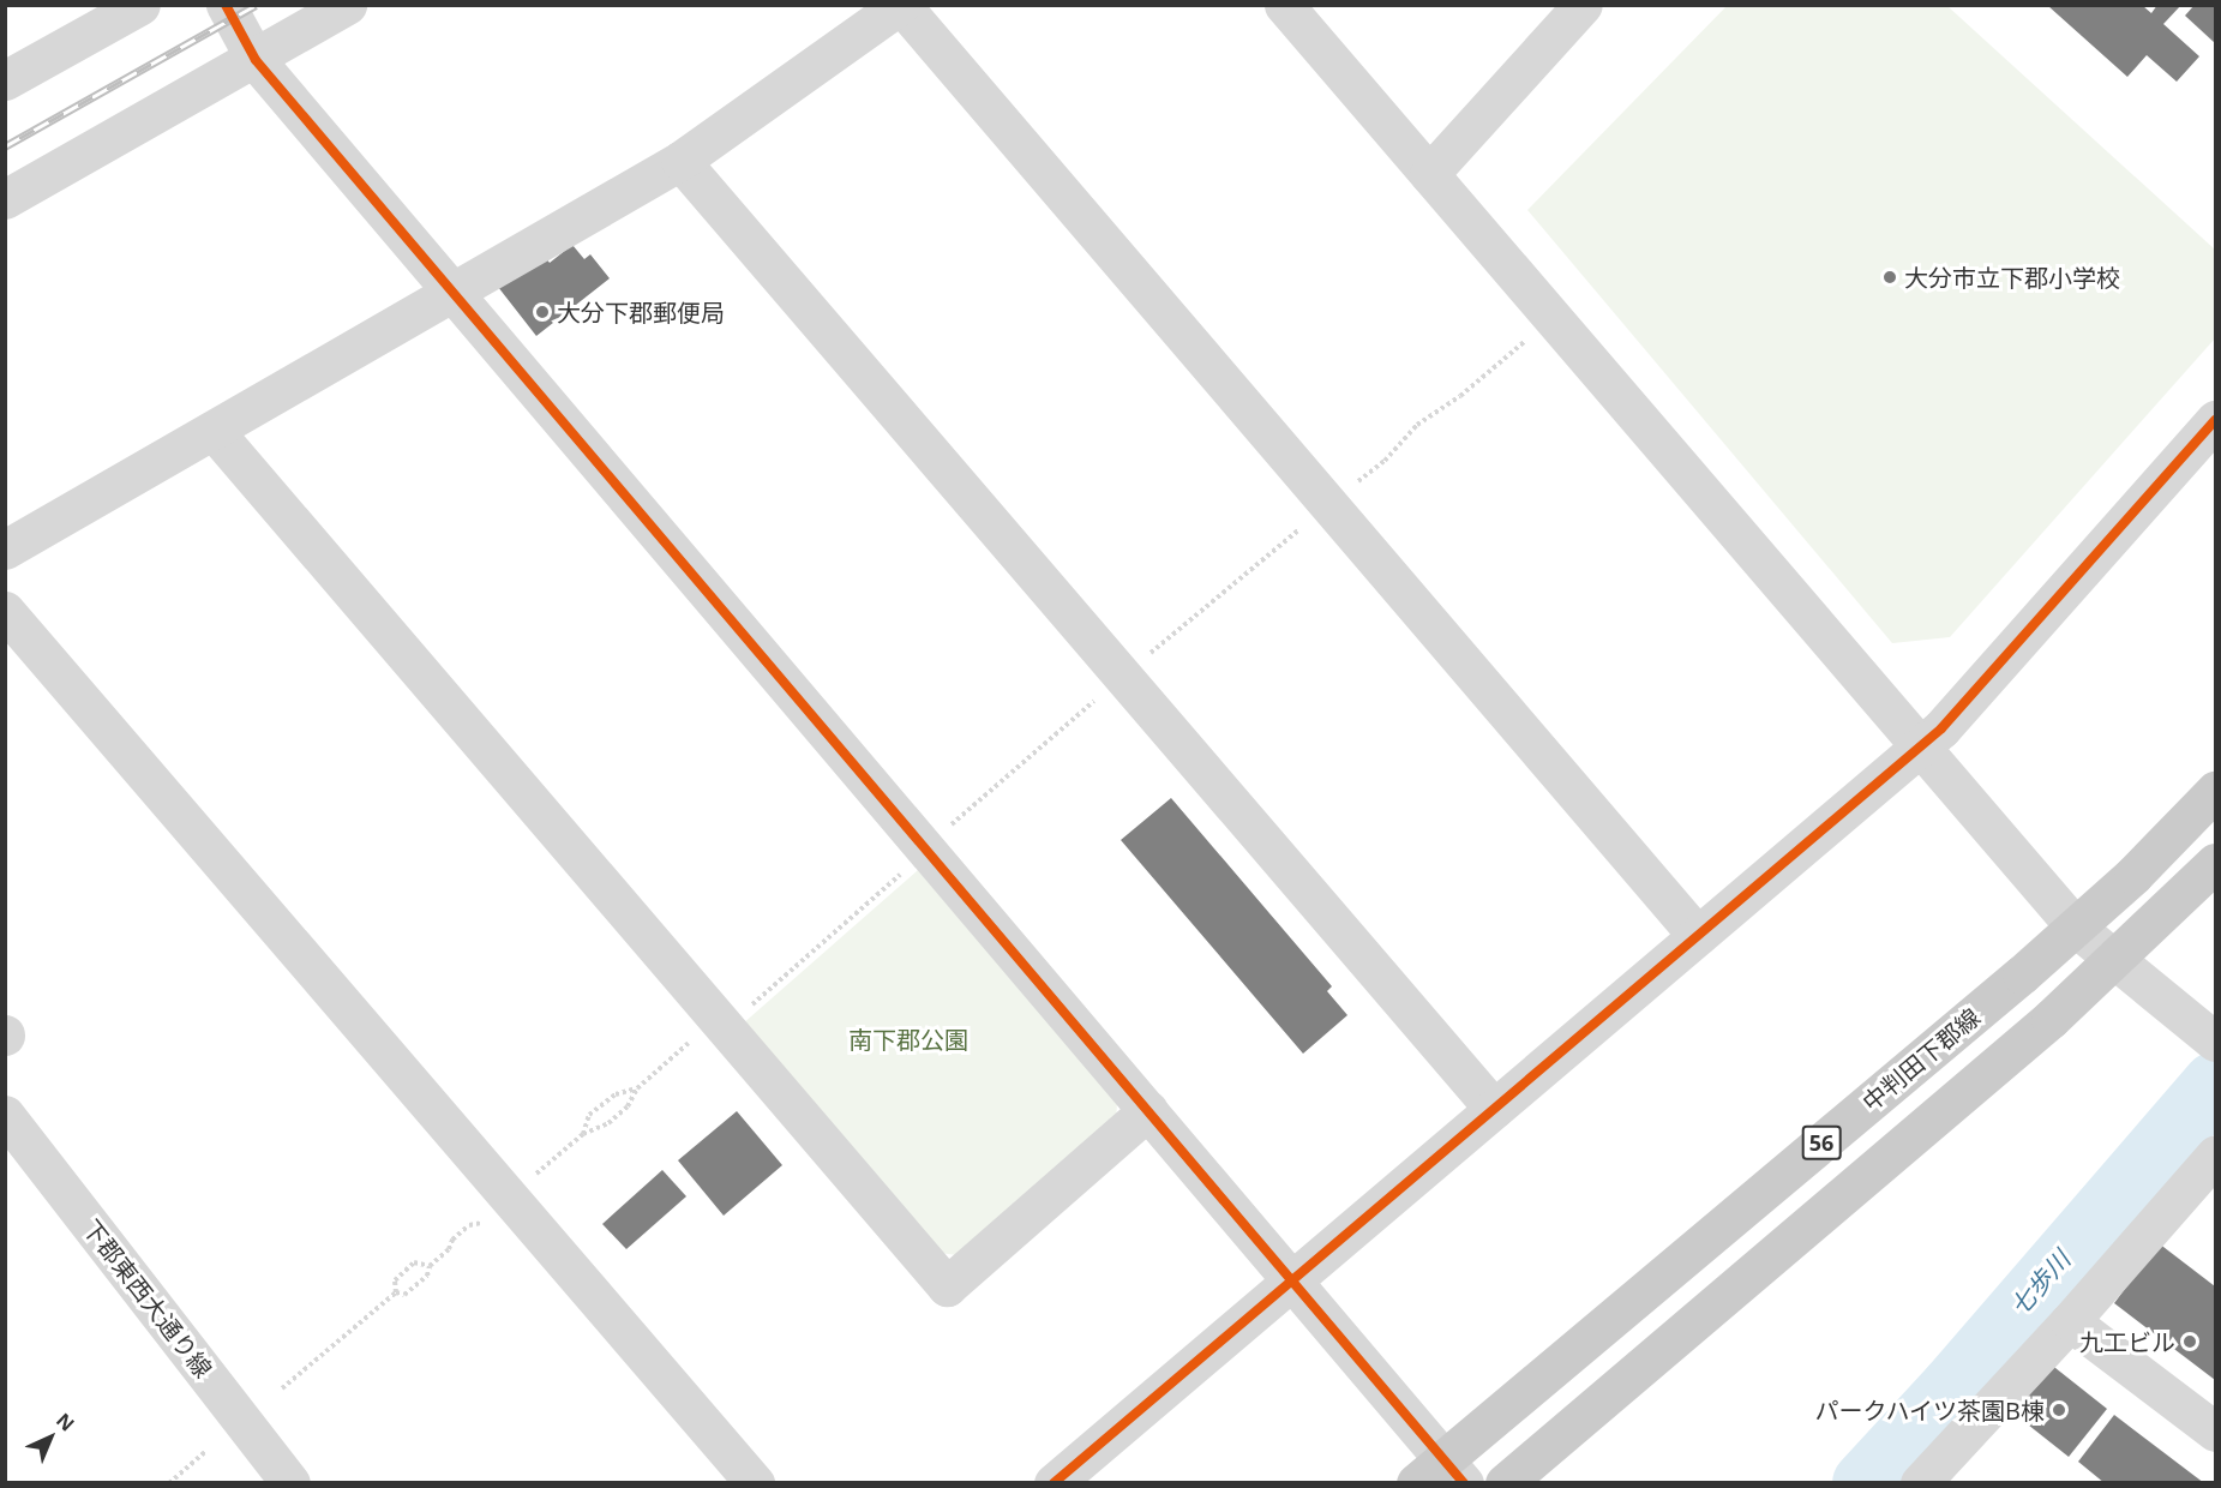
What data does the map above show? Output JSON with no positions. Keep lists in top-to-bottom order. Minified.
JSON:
{"streets":{"main road":["中判田下郡線","56"],"street":["下郡東西大通り線"]},"water":["七歩川"],"parks":["南下郡公園"],"places":["大分市立下郡小学校","大分下郡郵便局","九工ビル","パークハイツ茶園B棟"],"north":"top right"}
